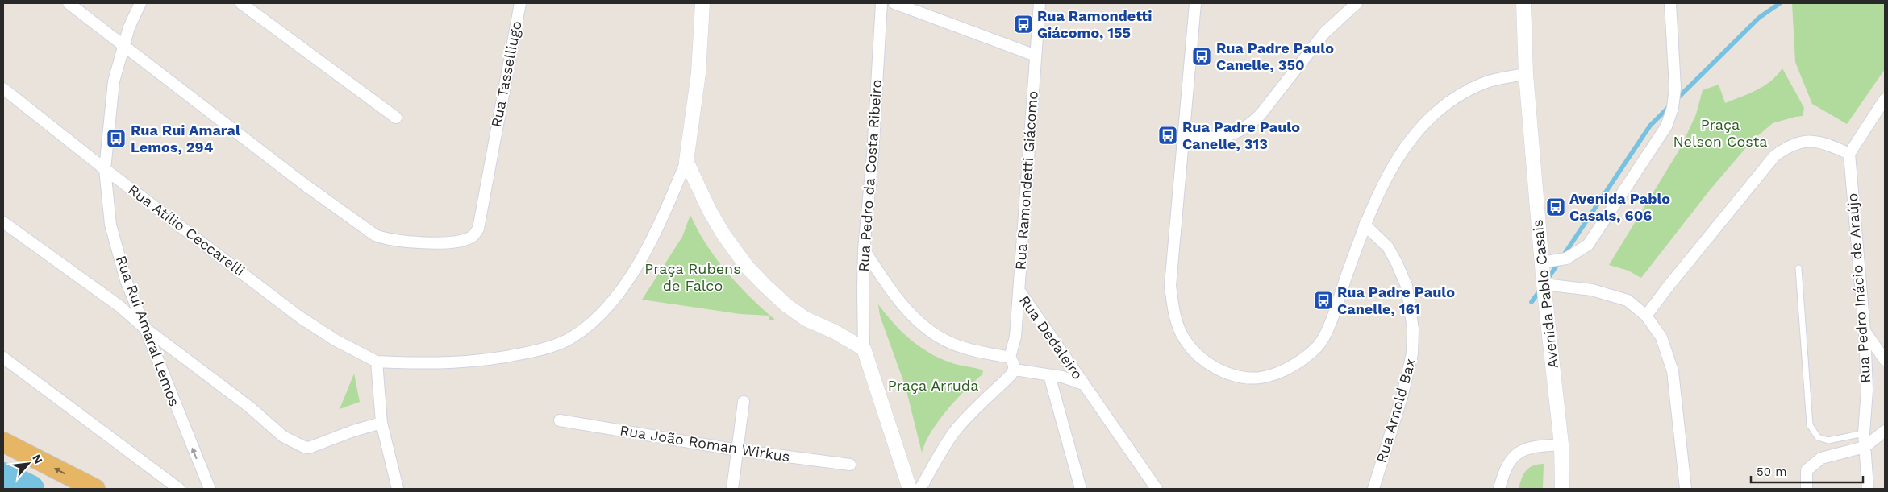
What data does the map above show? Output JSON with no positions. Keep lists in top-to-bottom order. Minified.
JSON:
{"streets":{"street":["Rua Tasselliugo","Rua Pedro da Costa Ribeiro","Rua Ramondetti Giácomo","Rua Atílio Ceccarelli","Rua Pedro Inácio de Araújo","Avenida Pablo Casais","Rua Rui Amaral Lemos","Rua Dedaleiro","Rua Arnold Bax","Rua João Roman Wirkus"]},"crossings":[["Rua Tasselliugo","Rua Rui Amaral Lemos"],["Rua Ramondetti Giácomo","Rua Dedaleiro"],["Rua Atílio Ceccarelli","Rua Rui Amaral Lemos"]],"parks":["Praça Nelson Costa","Praça Rubens de Falco","Praça Arruda"],"places":{"bus stop":["Rua Ramondetti Giácomo, 155","Rua Padre Paulo Canelle, 350","Rua Padre Paulo Canelle, 313","Rua Rui Amaral Lemos, 294","Avenida Pablo Casals, 606","Rua Padre Paulo Canelle, 161"]},"scale_bar":"50 m","north":"top right"}
